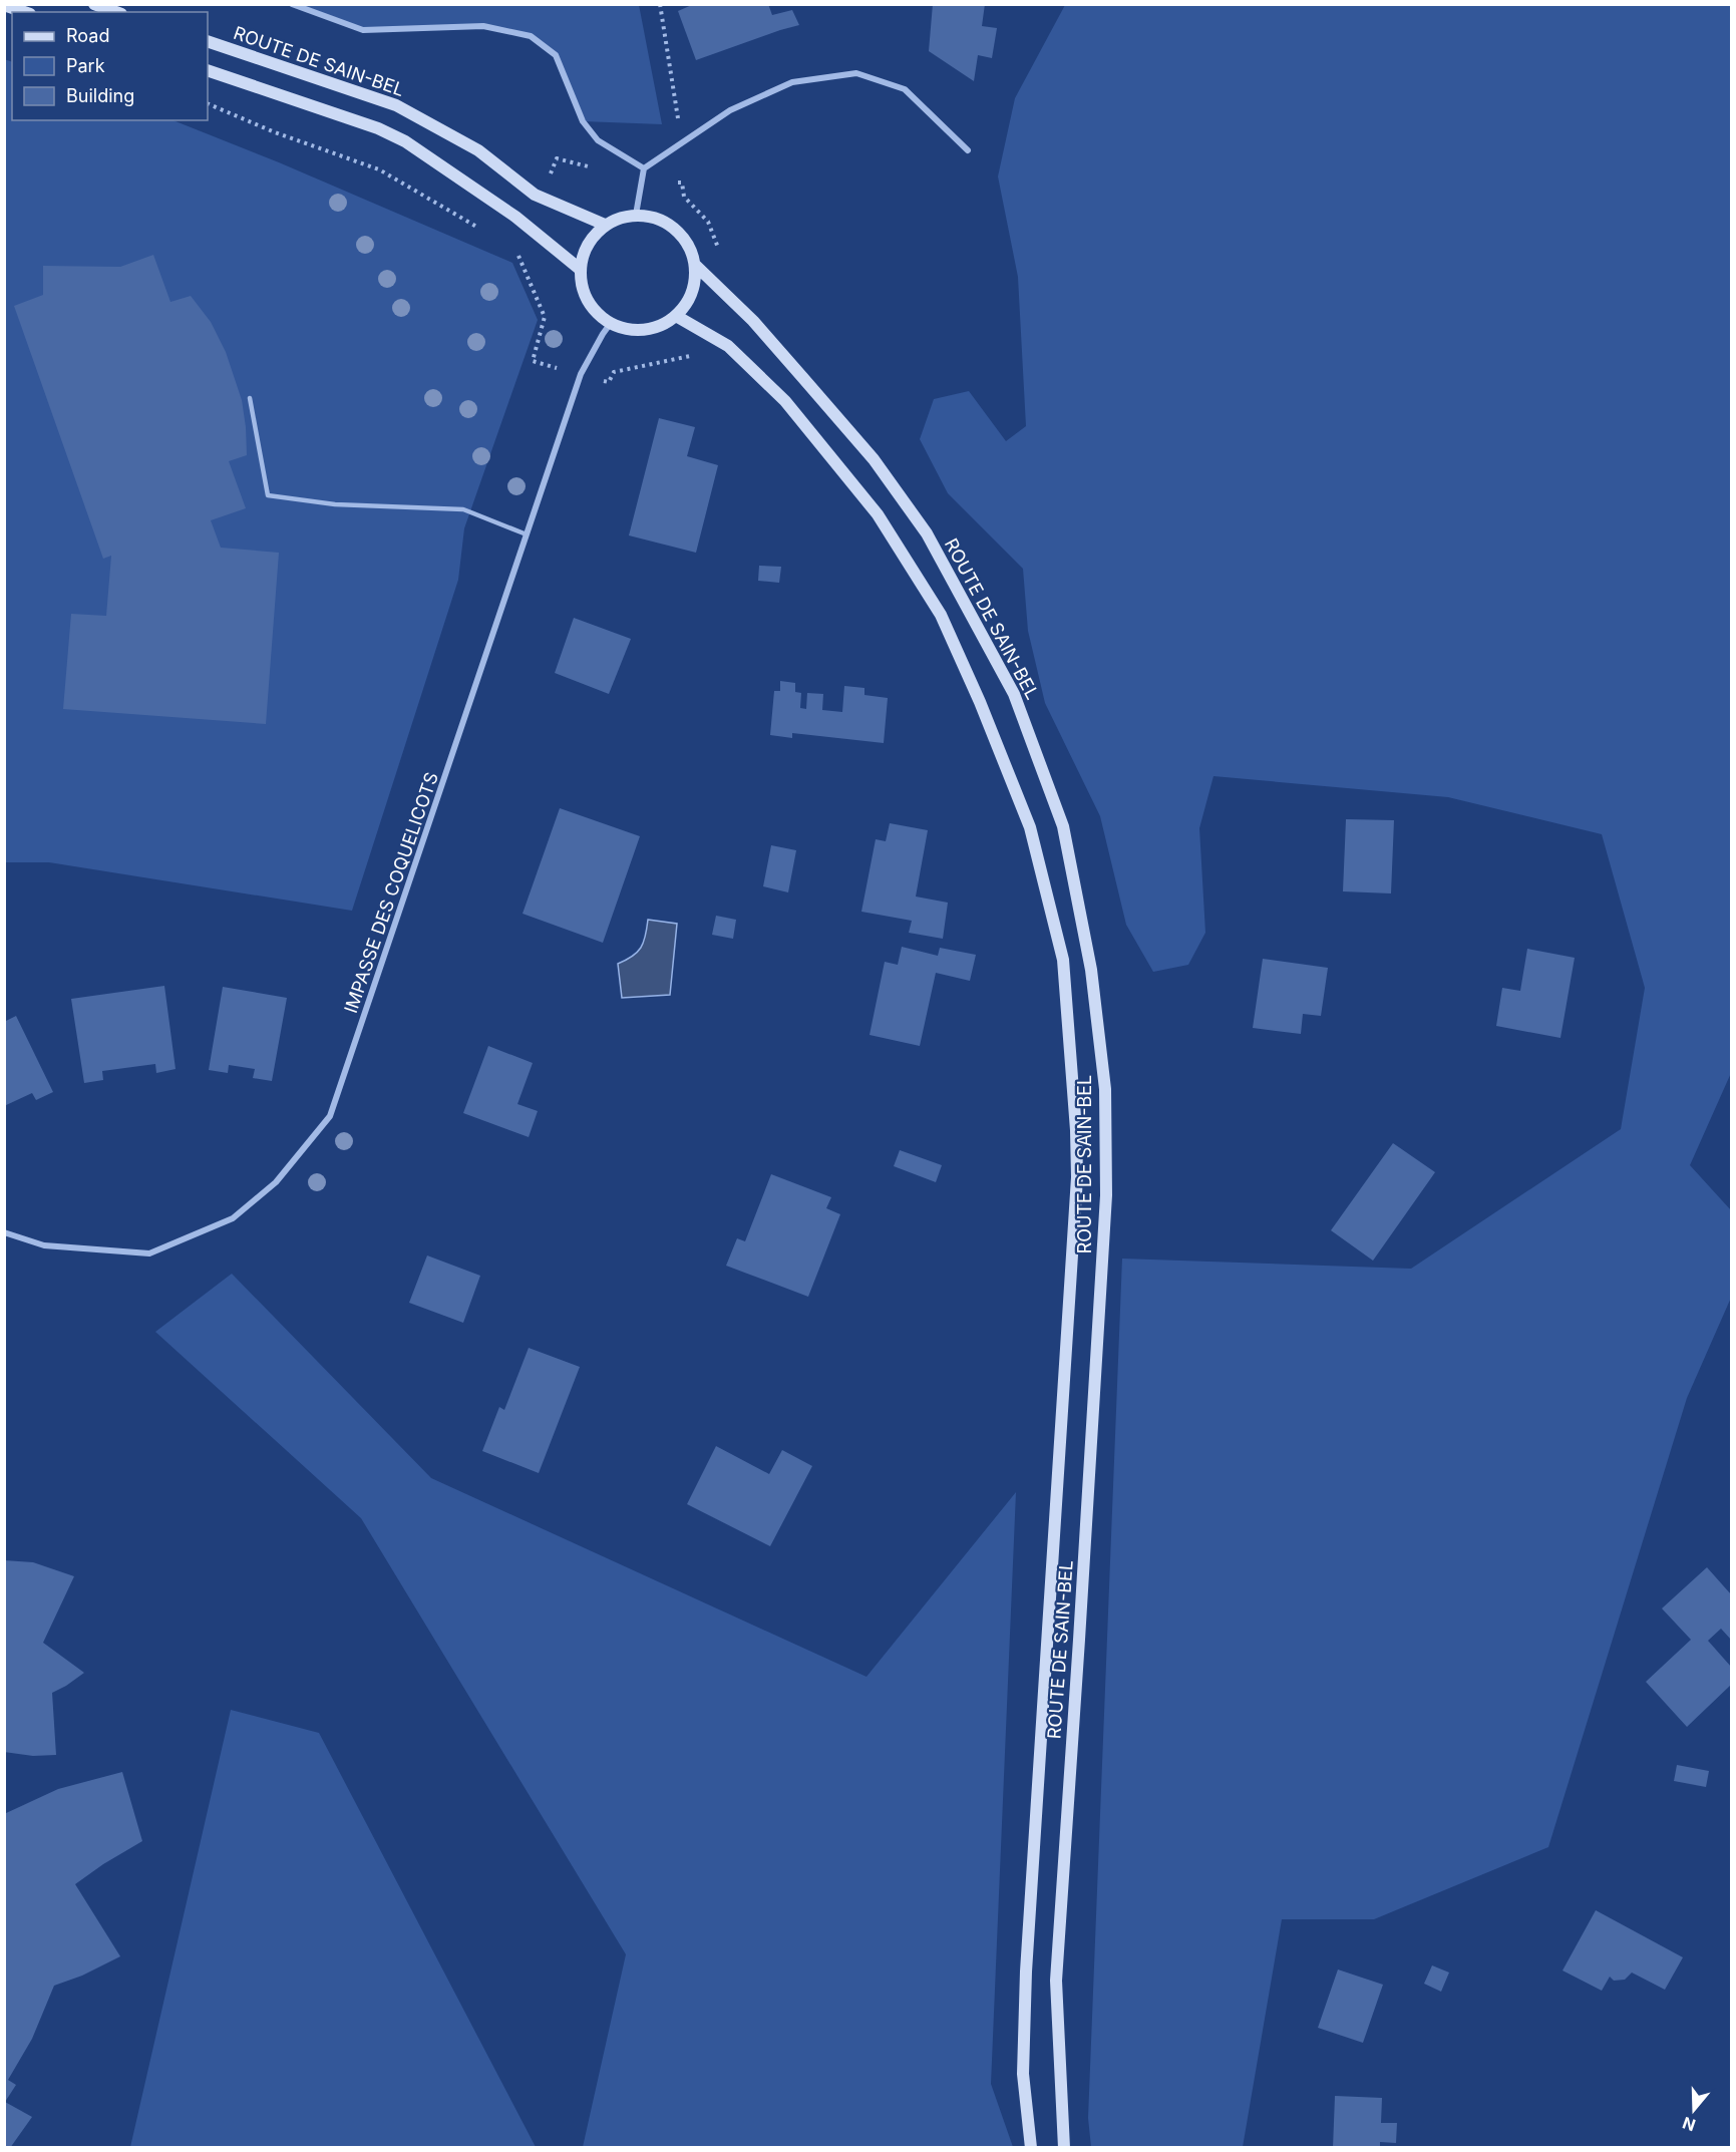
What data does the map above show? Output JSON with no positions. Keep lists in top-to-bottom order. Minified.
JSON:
{"streets":{"main road":["ROUTE DE SAIN-BEL"],"street":["IMPASSE DES COQUELICOTS"]},"crossings":[["ROUTE DE SAIN-BEL","IMPASSE DES COQUELICOTS"]],"legend":["Road","Park","Building"],"north":"bottom"}
